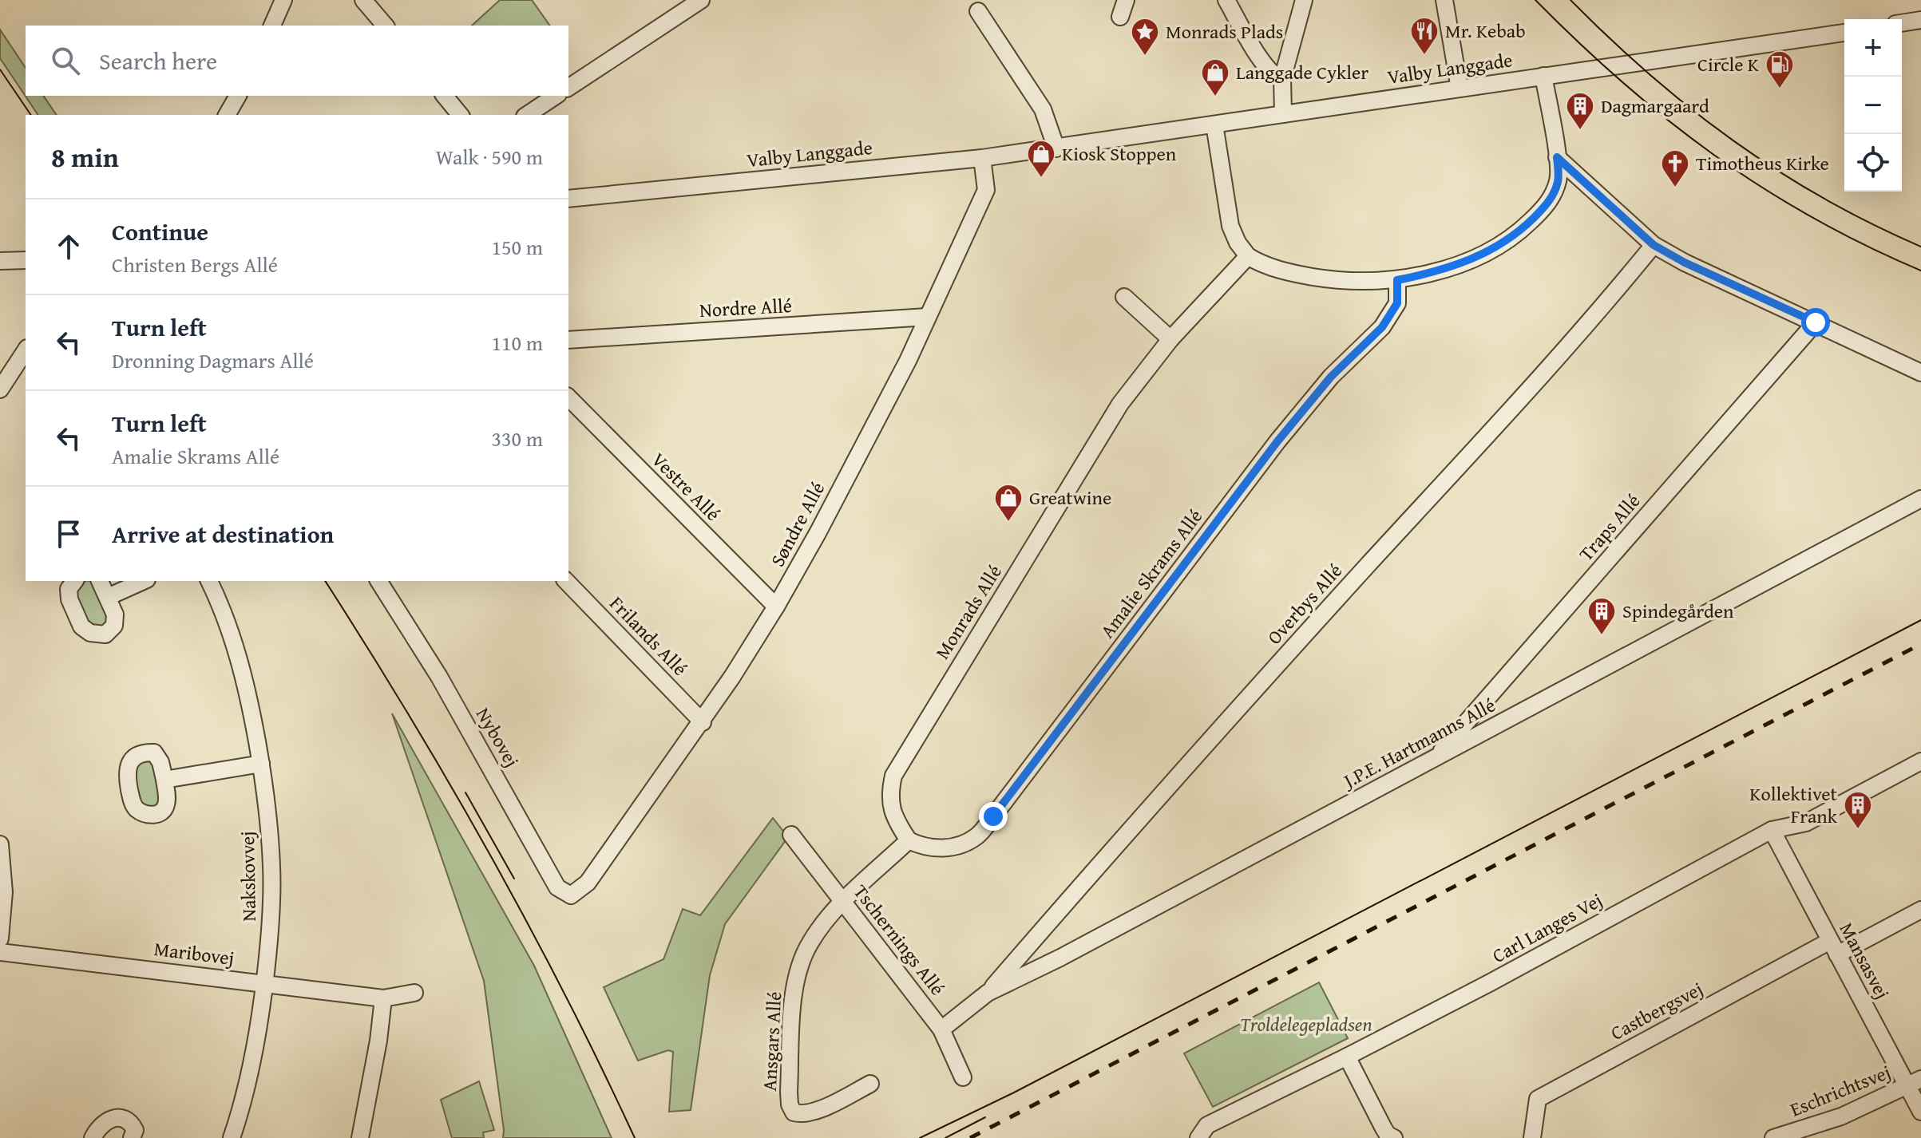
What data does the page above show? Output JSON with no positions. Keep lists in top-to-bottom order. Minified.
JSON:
{"streets":{"street":["Valby Langgade","Nordre Allé","Vestre Allé","Søndre Allé","Traps Allé","Amalie Skrams Allé","Overbys Allé","Monrads Allé","Frilands Allé","Nybovej","J.P.E. Hartmanns Allé","Nakskovvej","Carl Langes Vej","Tschernings Allé","Maribovej","Mansasvej","Castbergsvej","Ansgars Allé","Eschrichtsvej"]},"crossings":[["Valby Langgade","Søndre Allé"],["Nordre Allé","Søndre Allé"],["Vestre Allé","Søndre Allé"],["Søndre Allé","Frilands Allé"],["Søndre Allé","Nybovej"],["Traps Allé","J.P.E. Hartmanns Allé"],["Amalie Skrams Allé","Monrads Allé"],["Overbys Allé","J.P.E. Hartmanns Allé"],["J.P.E. Hartmanns Allé","Tschernings Allé"],["Nakskovvej","Maribovej"],["Carl Langes Vej","Mansasvej"],["Tschernings Allé","Ansgars Allé"],["Mansasvej","Castbergsvej"],["Mansasvej","Eschrichtsvej"]],"parks":["Troldelegepladsen"],"places":{"restaurant":["Mr. Kebab"],"place":["Monrads Plads"],"fuel station":["Circle K"],"shop":["Langgade Cykler","Kiosk Stoppen","Greatwine"],"building":["Dagmargaard","Spindegården","Kollektivet Frank"],"church":["Timotheus Kirke"]},"page":{"map_buttons":["+","−"],"search":"Search here","heading":["8 min","Walk · 590 m"],"list":[["Continue","Christen Bergs Allé","150 m"],["Turn left","Dronning Dagmars Allé","110 m"],["Turn left","Amalie Skrams Allé","330 m"],"Arrive at destination"]}}
